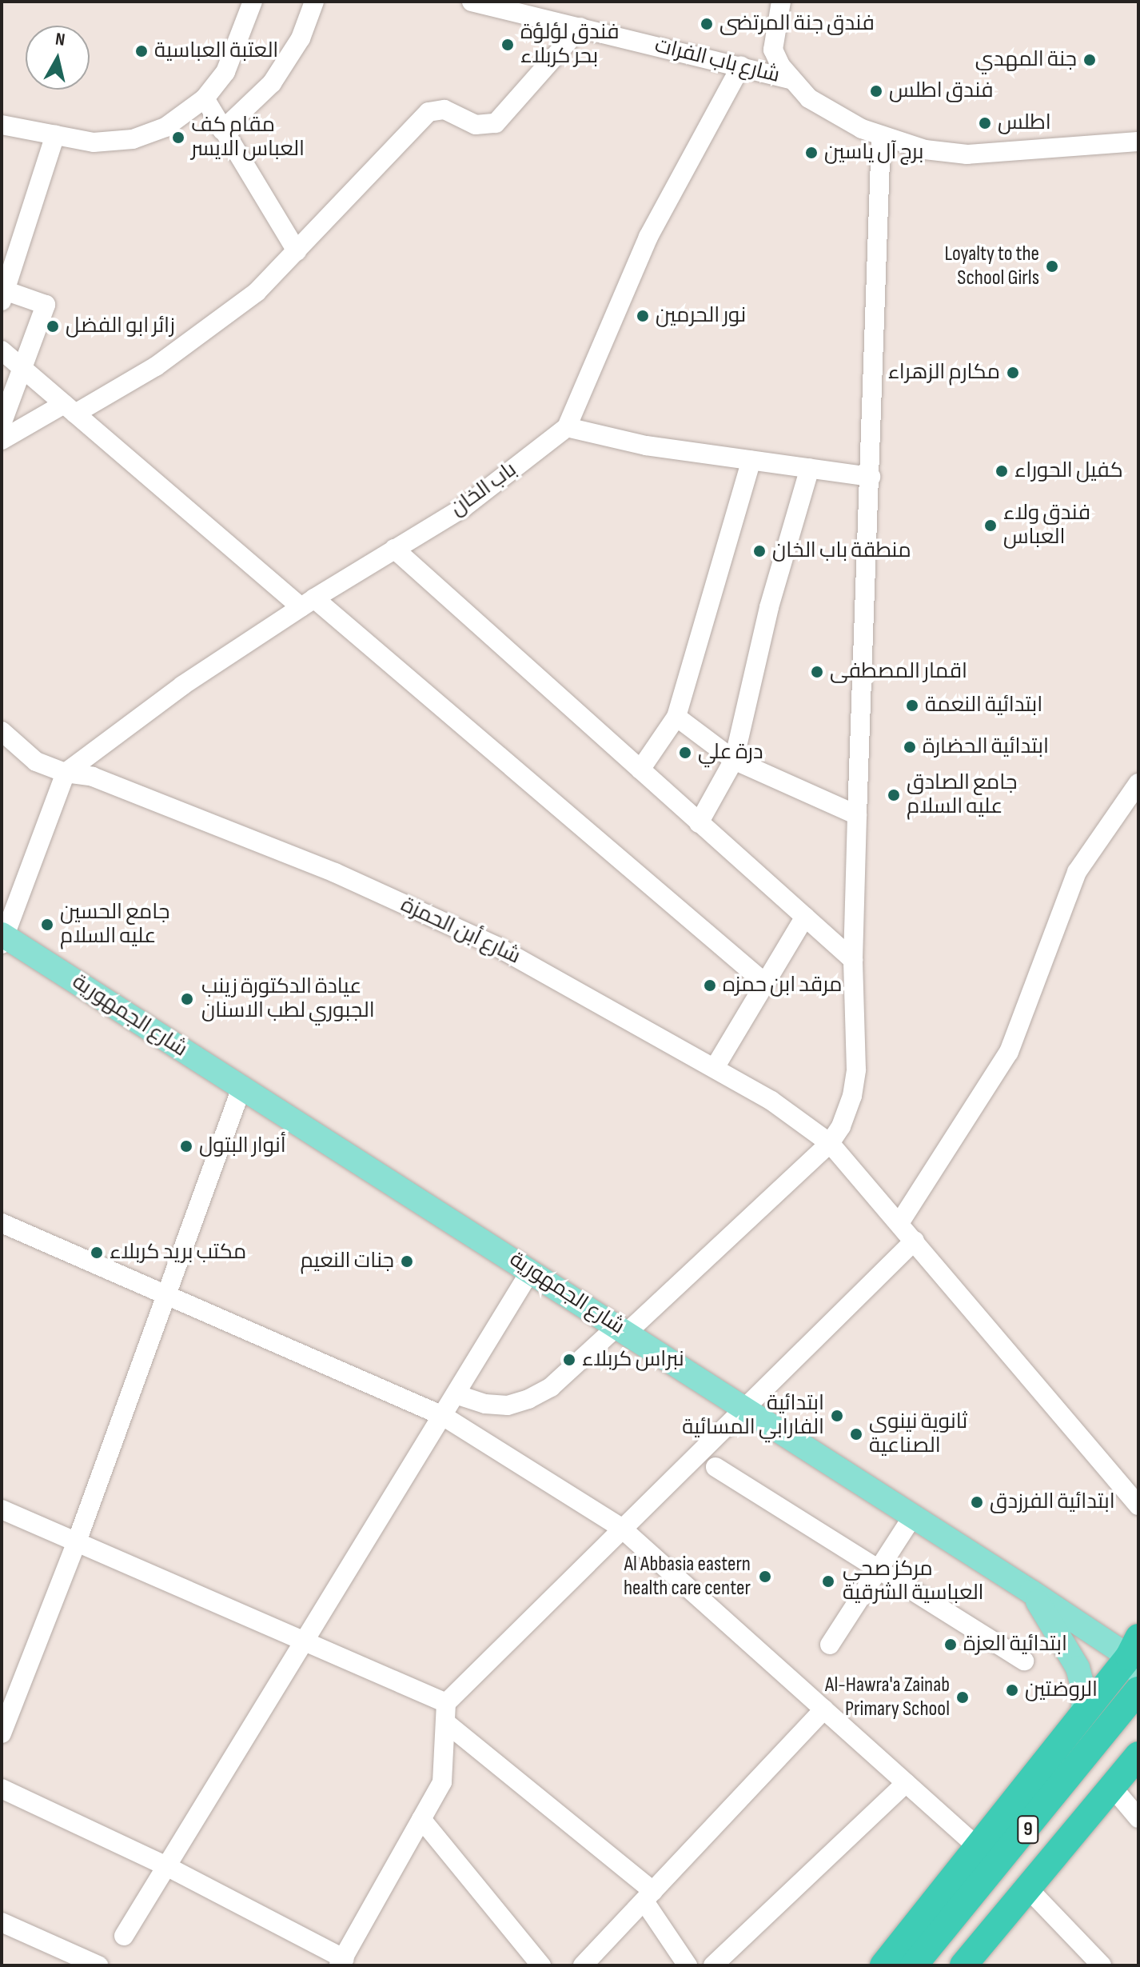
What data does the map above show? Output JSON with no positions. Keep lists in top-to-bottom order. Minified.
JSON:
{"streets":{"highway":["9"],"main road":["شارع الجمهورية"],"street":["شارع باب الفرات","باب الخان","شارع أبن الحمزة"]},"crossings":[["شارع باب الفرات","باب الخان"],["باب الخان","شارع أبن الحمزة"]],"places":["فندق جنة المرتضى","فندق لؤلؤة بحر كربلاء","العتبة العباسية","جنة المهدي","فندق اطلس","اطلس","مقام كف العباس الايسر","برج آل ياسين","Loyalty to the School Girls","نور الحرمين","زائر ابو الفضل","مكارم الزهراء","كفيل الحوراء","فندق ولاء العباس","منطقة باب الخان","اقمار المصطفى","ابتدائية النعمة","ابتدائية الحضارة","درة علي","جامع الصادق عليه السلام","جامع الحسين عليه السلام","مرقد ابن حمزه","عيادة الدكتورة زينب الجبوري لطب الاسنان","أنوار البتول","مكتب بريد كربلاء","جنات النعيم","نبراس كربلاء","ابتدائية الفارابي المسائية","ثانوية نينوى الصناعية","ابتدائية الفرزدق","Al Abbasia eastern health care center","مركز صحي العباسية الشرقية","ابتدائية العزة","الروضتين","Al-Hawra'a Zainab Primary School"],"north":"top"}
